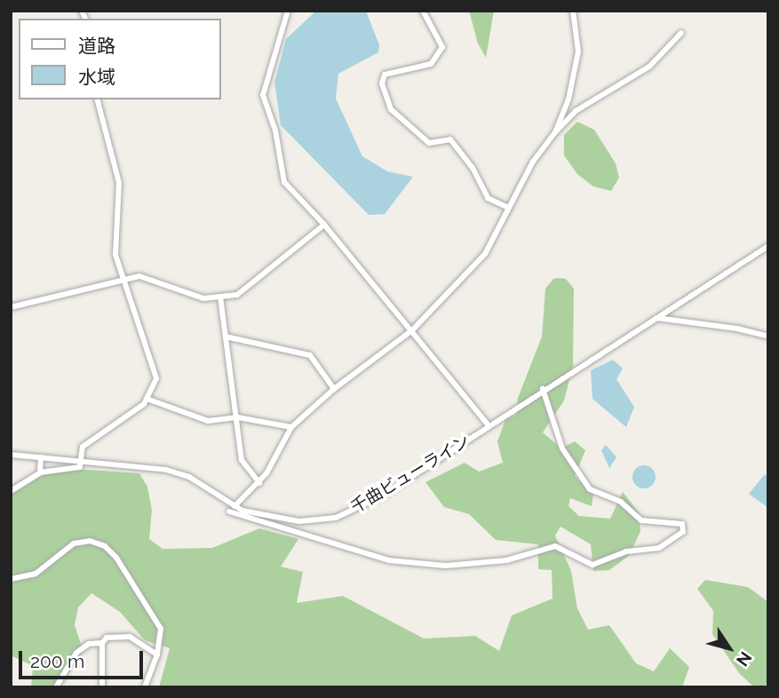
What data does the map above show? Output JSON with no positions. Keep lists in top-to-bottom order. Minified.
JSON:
{"streets":{"street":["千曲ビューライン"]},"legend":["道路","水域"],"scale_bar":"200 m","north":"bottom right"}
